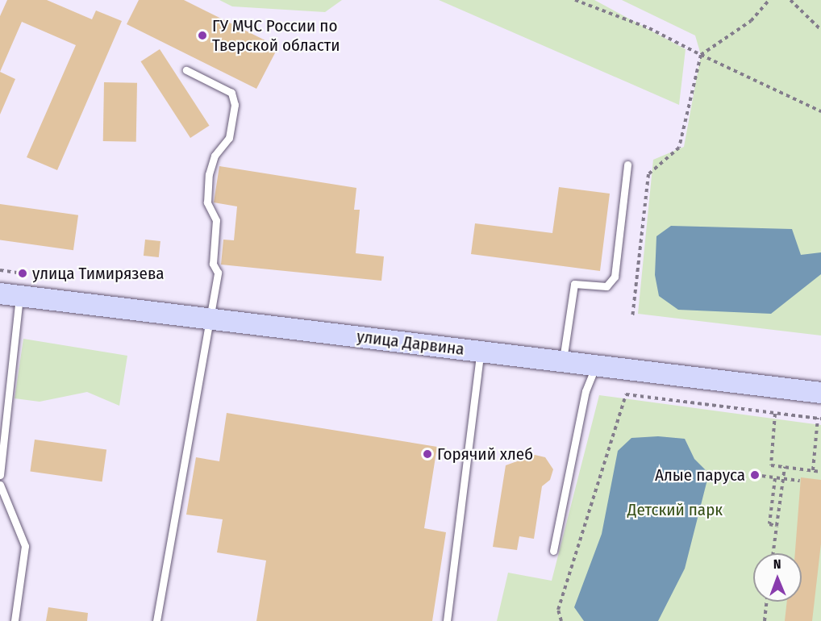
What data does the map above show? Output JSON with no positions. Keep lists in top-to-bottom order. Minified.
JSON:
{"streets":{"main road":["улица Дарвина"]},"parks":["Детский парк"],"places":["ГУ МЧС России по Тверской области","улица Тимирязева","Горячий хлеб","Алые паруса"],"north":"top"}
